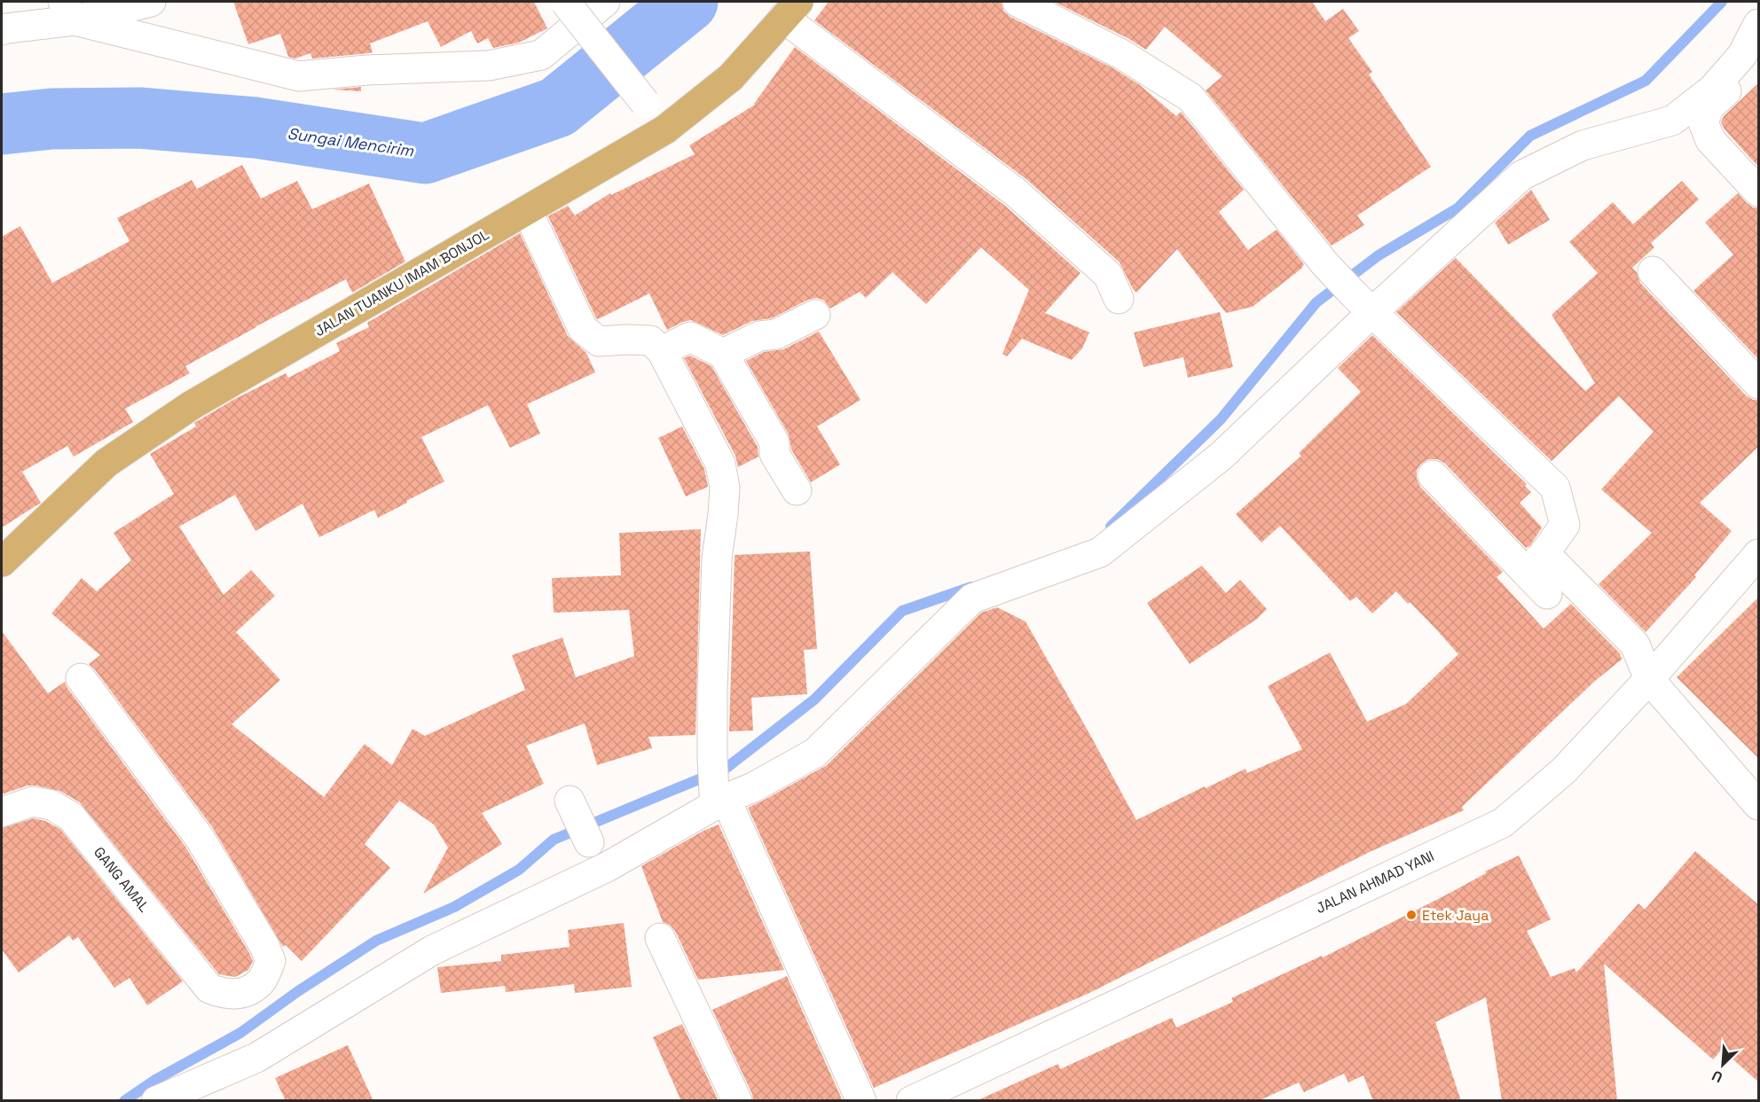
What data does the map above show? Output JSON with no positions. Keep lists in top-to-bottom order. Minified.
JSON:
{"streets":{"main road":["JALAN TUANKU IMAM BONJOL"],"street":["GANG AMAL","JALAN AHMAD YANI"]},"water":["Sungai Mencirim"],"places":["Etek Jaya"],"north":"bottom left"}
